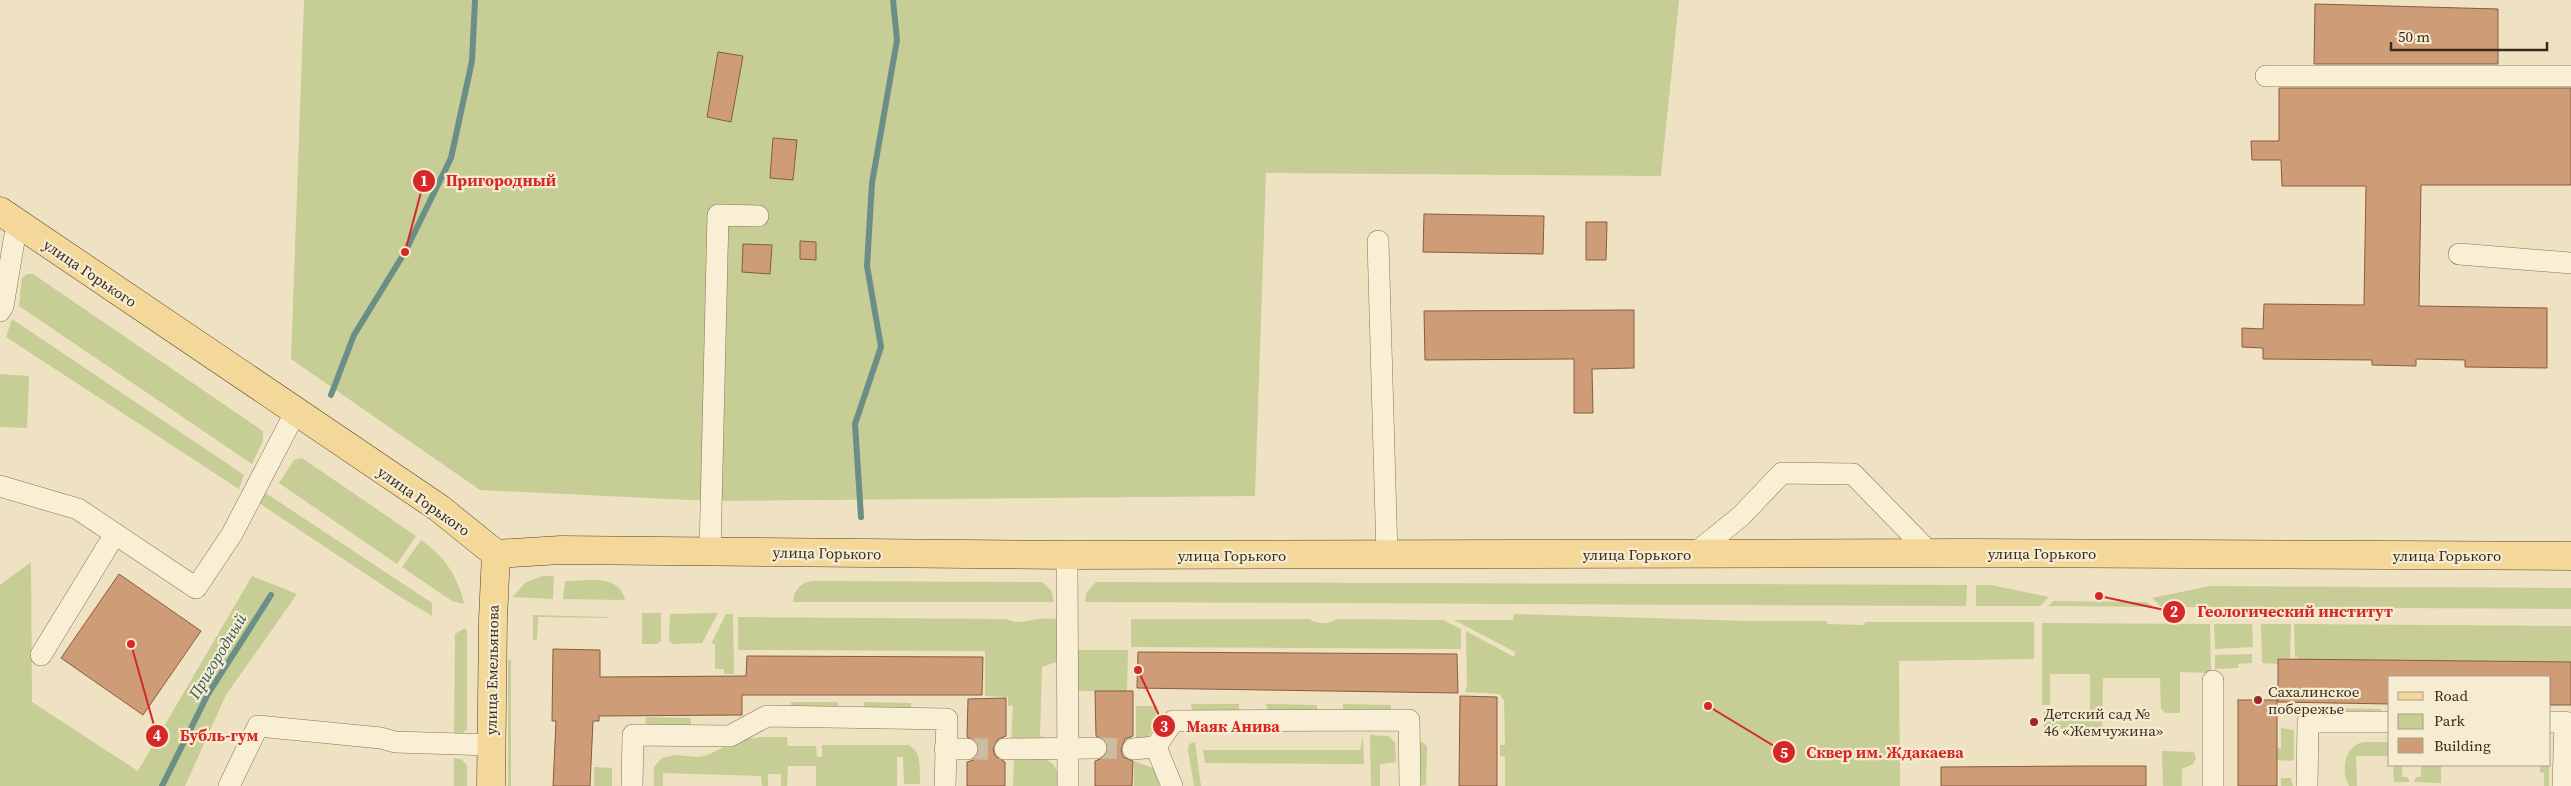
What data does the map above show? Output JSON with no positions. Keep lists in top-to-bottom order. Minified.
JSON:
{"streets":{"main road":["улица Горького","улица Емельянова"]},"crossings":[["улица Горького","улица Емельянова"]],"water":["Пригородный"],"places":["Пригородный","Геологический институт","Бубль-гум","Маяк Анива","Сахалинское побережье","Сквер им. Ждакаева","Детский сад № 46 «Жемчужина»"],"legend":["Road","Park","Building"],"scale_bar":"50 m"}
